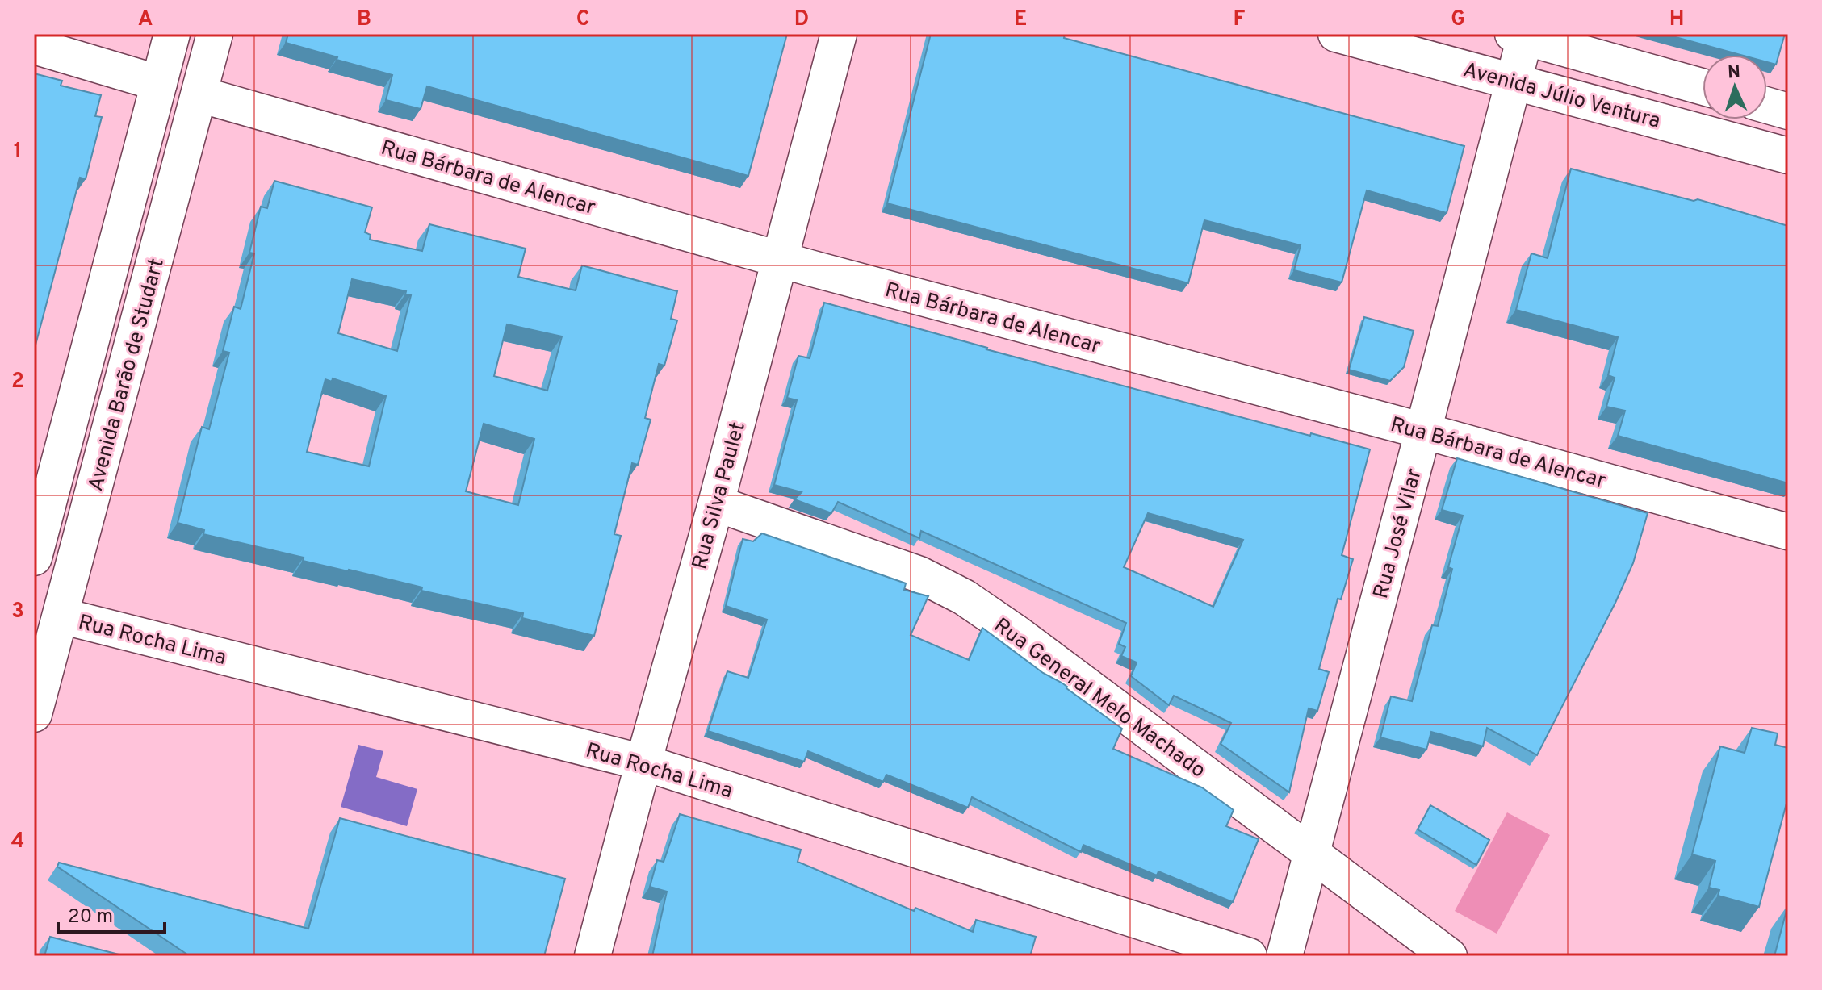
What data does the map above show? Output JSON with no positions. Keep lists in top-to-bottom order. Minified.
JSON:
{"streets":{"street":["Avenida Júlio Ventura","Rua Bárbara de Alencar","Avenida Barão de Studart","Rua Silva Paulet","Rua José Vilar","Rua Rocha Lima","Rua General Melo Machado"]},"crossings":[["Avenida Júlio Ventura","Rua José Vilar"],["Rua Bárbara de Alencar","Avenida Barão de Studart"],["Rua Bárbara de Alencar","Rua Silva Paulet"],["Rua Bárbara de Alencar","Rua José Vilar"],["Avenida Barão de Studart","Rua Rocha Lima"],["Rua Silva Paulet","Rua Rocha Lima"],["Rua Silva Paulet","Rua General Melo Machado"],["Rua José Vilar","Rua General Melo Machado"]],"scale_bar":"20 m","north":"top","grid":{"columns":["A","B","C","D","E","F","G","H"],"rows":["1","2","3","4"]}}
